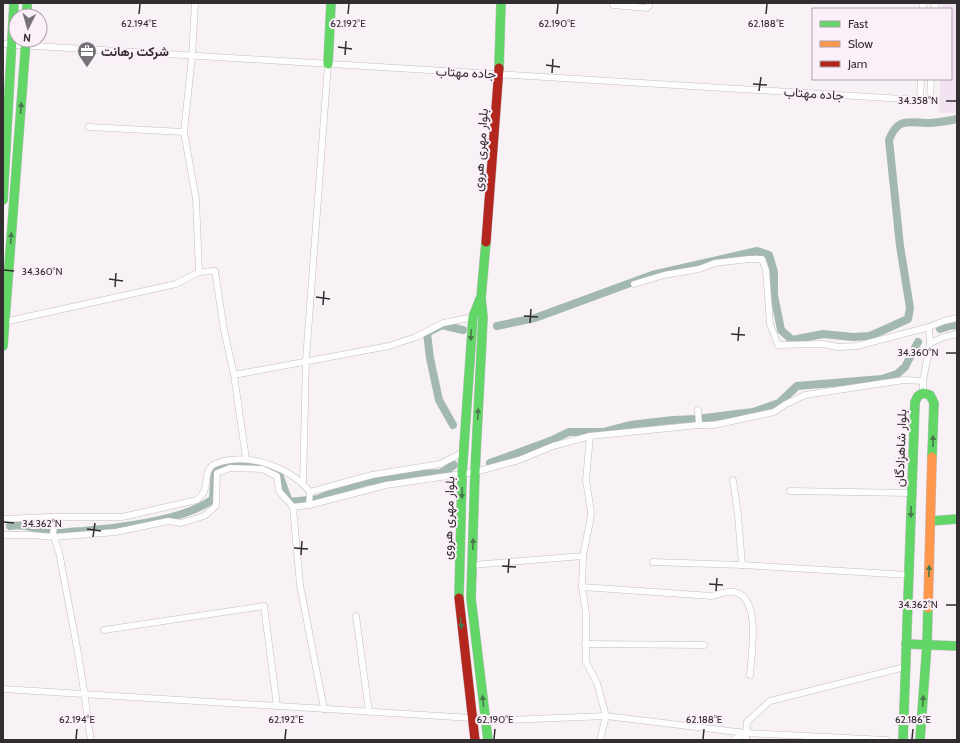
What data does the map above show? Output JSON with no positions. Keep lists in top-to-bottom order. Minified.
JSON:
{"streets":{"main road":["بلوار مهری هروی","بلوار شاهزادگان"],"street":["جاده مهتاب"]},"crossings":[["جاده مهتاب","بلوار مهری هروی"]],"places":{"office":["شرکت رهانت"]},"legend":["Fast","Slow","Jam"],"north":"bottom","coordinates":["62.194°E","62.192°E","62.188°E","62.190°E","34.358°N","34.360°N","34.362°N","62.186°E"]}
